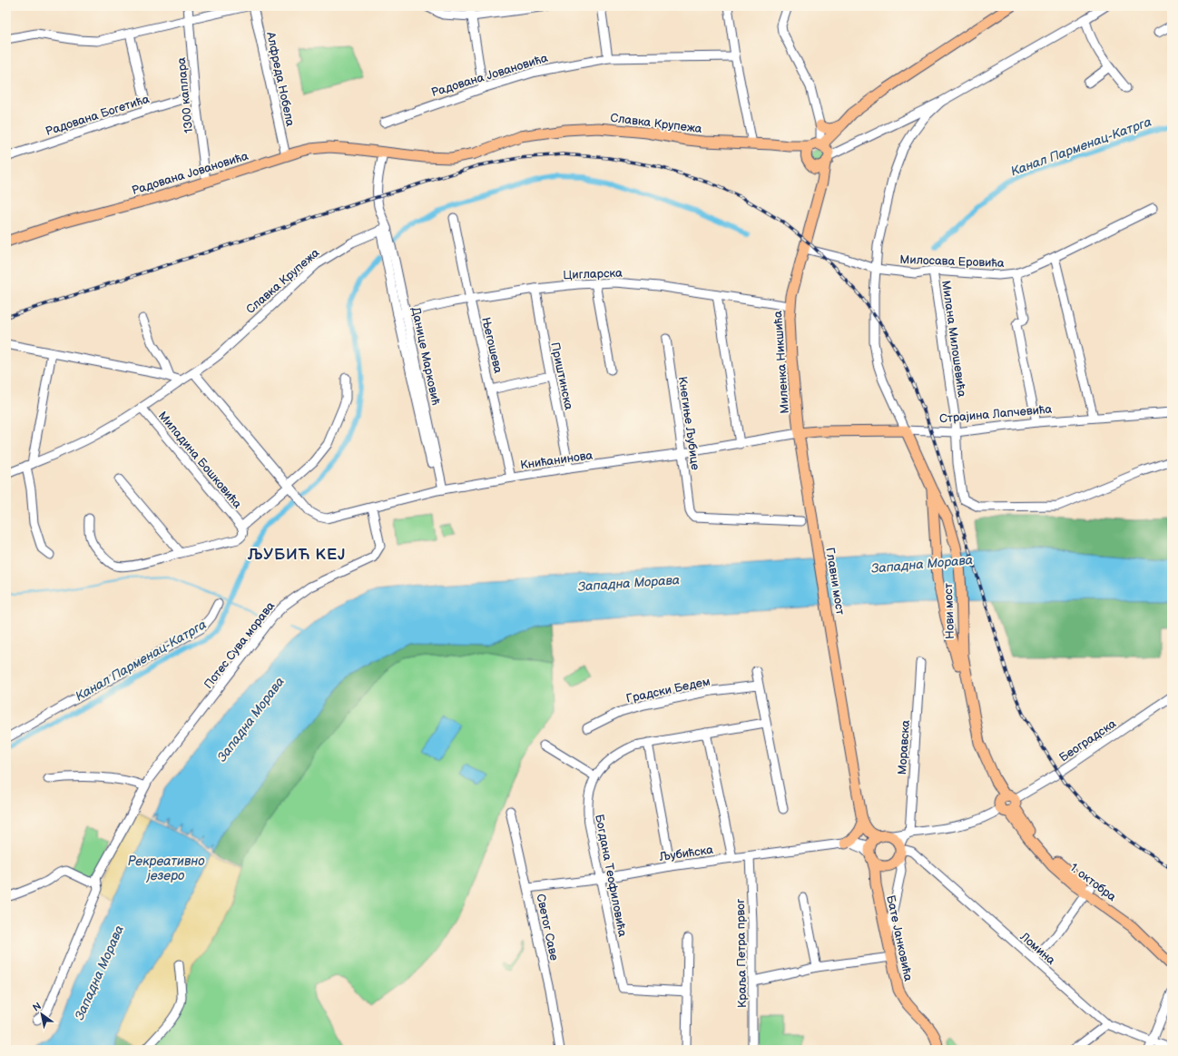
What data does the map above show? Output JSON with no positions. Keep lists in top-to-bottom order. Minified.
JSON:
{"streets":{"main road":["Радована Јовановића","Славка Крупежа","Миленка Никшића","Страјина Лапчевића","Главни мост","Нови мост","1. октобра","Бате Јанковића"],"street":["Алфреда Нобела","1300 каплара","Радована Богетића","Милосава Еровића","Цигларска","Милана Милошевића","Његошева","Данице Марковић","Приштинска","Кнегиње Љубице","Миладина Бошковића","Книћанинова","Потес Сува морава","Градски Бедем","Београдска","Моравска","Љубићска","Богдана Теофиловића","Светог Саве","Ломина","Краља Петра првог"]},"crossings":[["Радована Јовановића","Алфреда Нобела"],["Радована Јовановића","1300 каплара"],["Радована Јовановића","Славка Крупежа"],["1300 каплара","Радована Богетића"],["Славка Крупежа","Данице Марковић"],["Славка Крупежа","Миленка Никшића"],["Славка Крупежа","Миладина Бошковића"],["Милосава Еровића","Милана Милошевића"],["Милосава Еровића","Миленка Никшића"],["Цигларска","Његошева"],["Цигларска","Данице Марковић"],["Цигларска","Миленка Никшића"],["Цигларска","Приштинска"],["Милана Милошевића","Страјина Лапчевића"],["Његошева","Книћанинова"],["Данице Марковић","Книћанинова"],["Миленка Никшића","Страјина Лапчевића"],["Миленка Никшића","Книћанинова"],["Миленка Никшића","Главни мост"],["Приштинска","Книћанинова"],["Страјина Лапчевића","Книћанинова"],["Кнегиње Љубице","Книћанинова"],["Книћанинова","Потес Сува морава"],["Главни мост","Бате Јанковића"],["Нови мост","1. октобра"],["Београдска","1. октобра"],["Љубићска","Богдана Теофиловића"],["Љубићска","Светог Саве"],["Љубићска","Бате Јанковића"],["Љубићска","Ломина"],["Љубићска","Краља Петра првог"],["Бате Јанковића","Ломина"]],"districts":["ЉУБИЋ КЕЈ"],"water":["Канал Парменац-Катрга","Западна Морава","Рекреативно језеро"],"north":"top left"}
